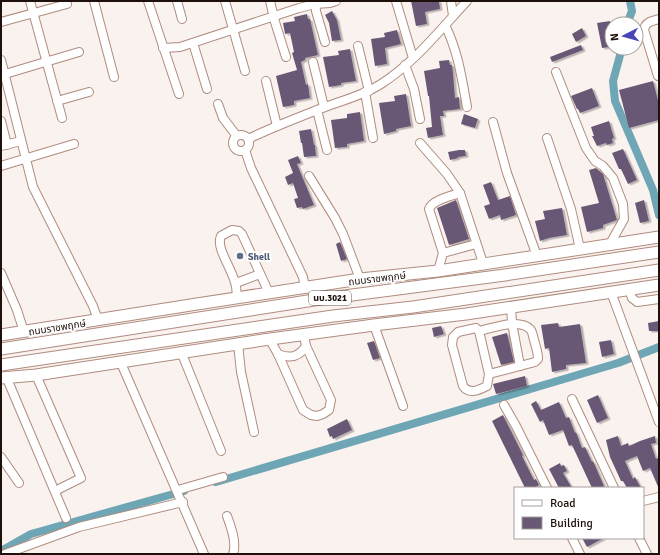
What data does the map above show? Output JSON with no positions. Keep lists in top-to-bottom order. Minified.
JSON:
{"streets":{"main road":["ถนนราชพฤกษ์","นบ.3021"]},"places":["Shell"],"legend":["Road","Building"],"north":"left"}
